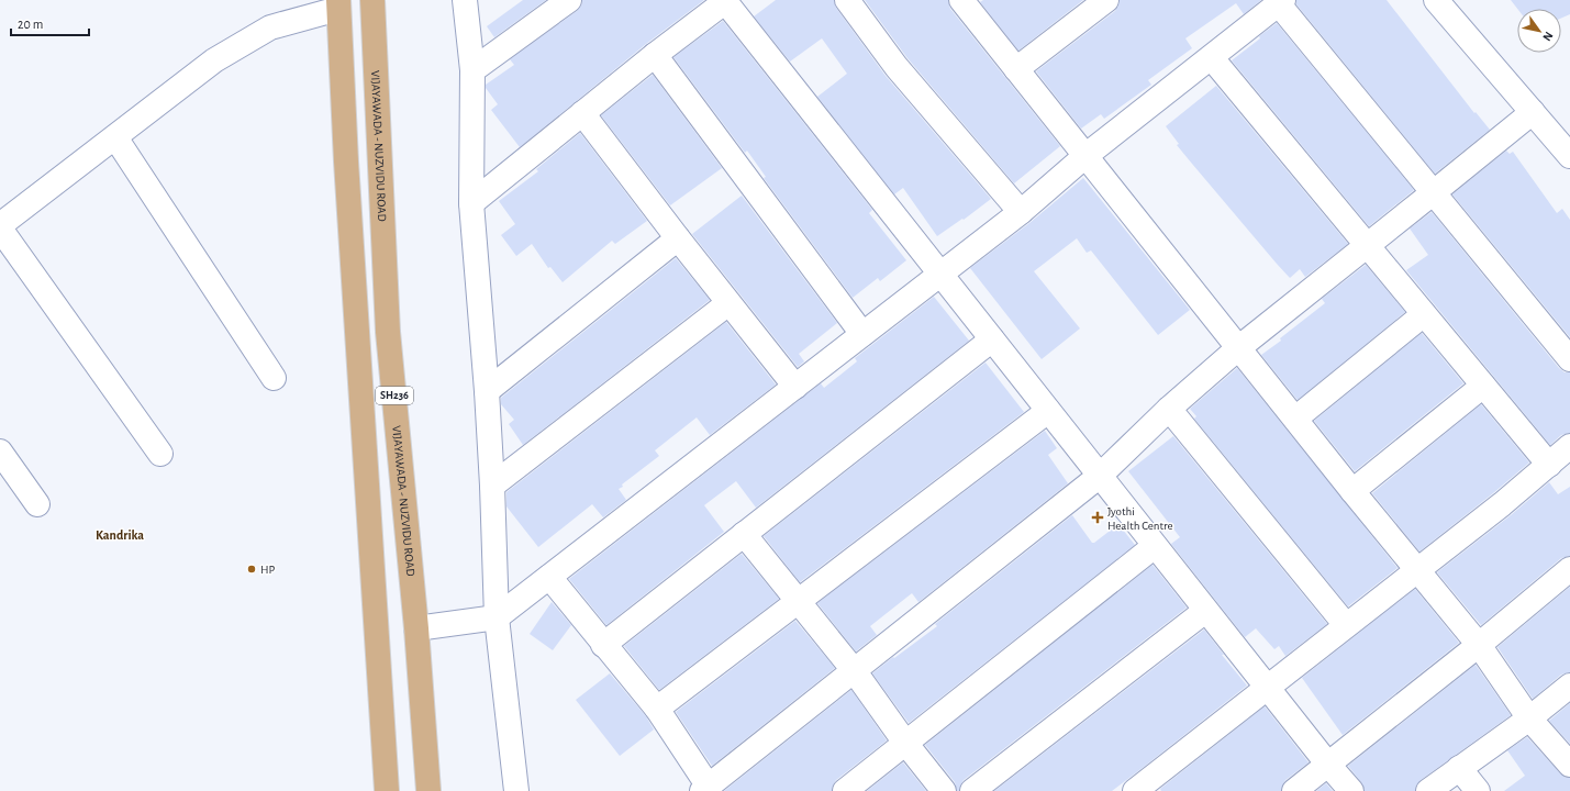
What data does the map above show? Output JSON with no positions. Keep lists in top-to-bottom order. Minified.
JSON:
{"streets":{"main road":["VIJAYAWADA - NUZVIDU ROAD","SH236"]},"districts":["Kandrika"],"places":{"health":["Jyothi Health Centre"],"other":["HP"]},"scale_bar":"20 m","north":"bottom right"}
